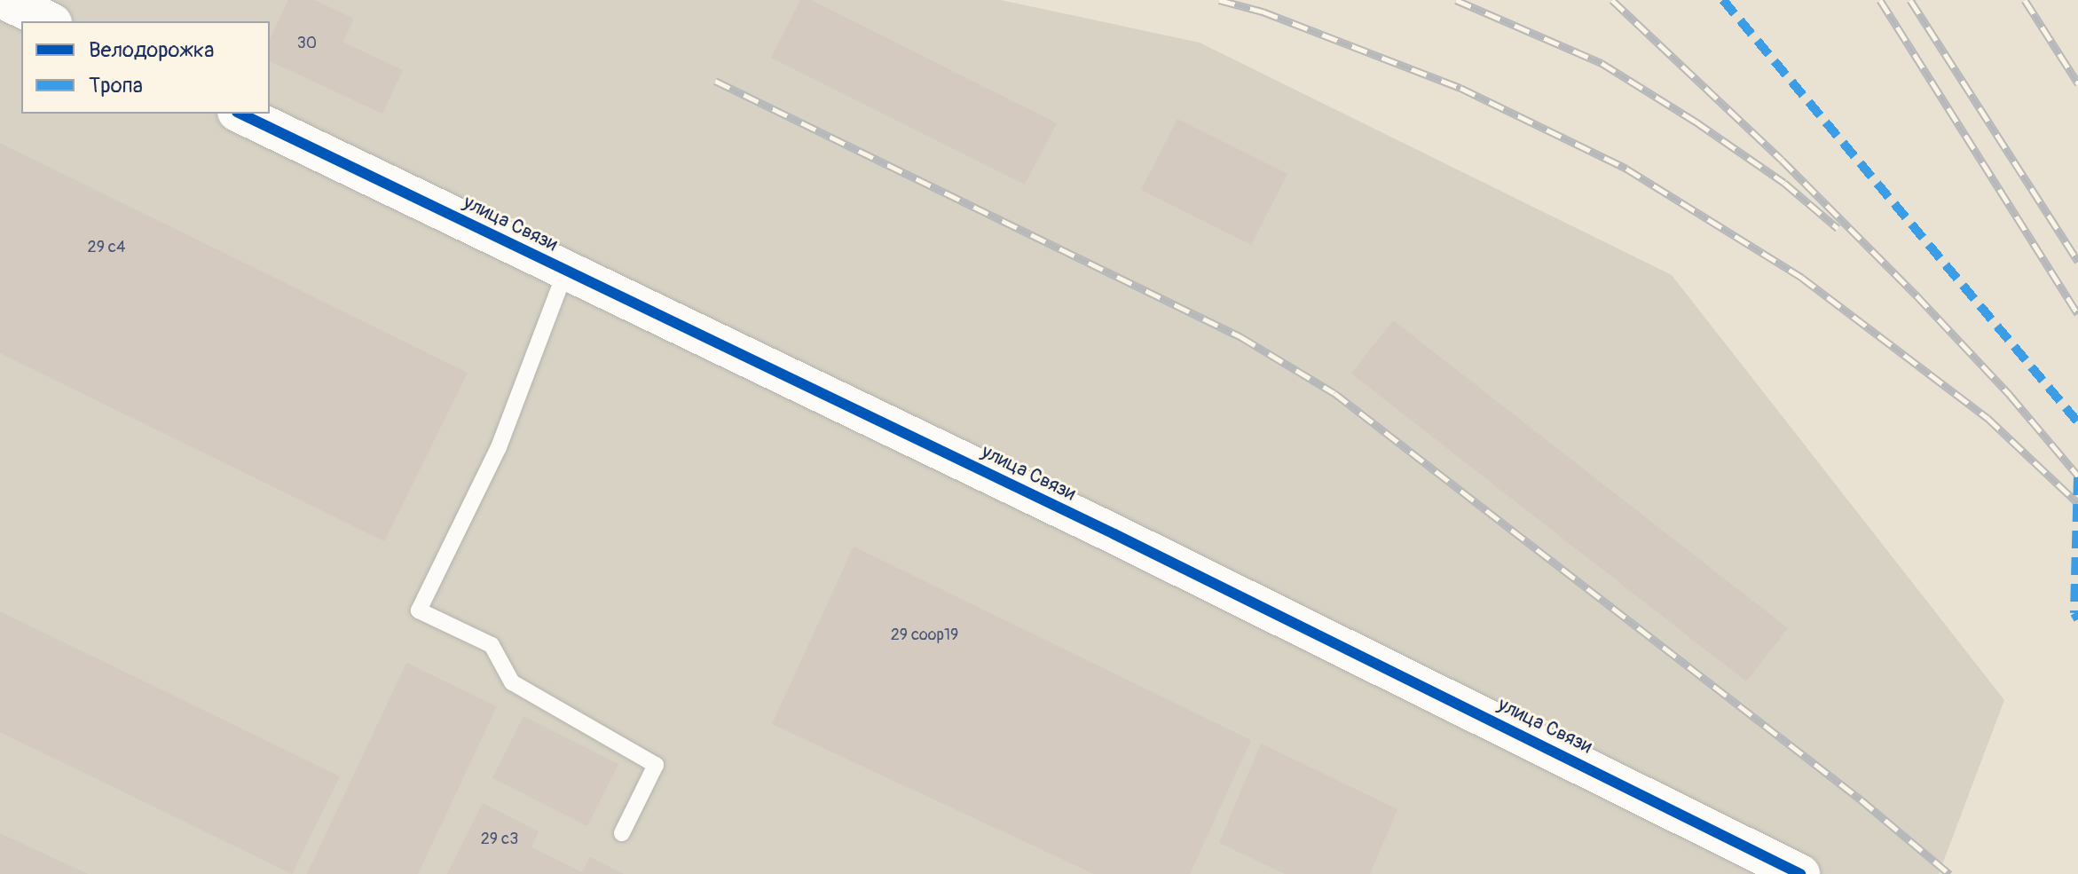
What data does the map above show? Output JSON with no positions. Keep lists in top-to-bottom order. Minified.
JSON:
{"streets":{"street":["улица Связи"]},"house_numbers":["30","29 с4","29 соор19","29 с3"],"legend":["Велодорожка","Тропа"]}
